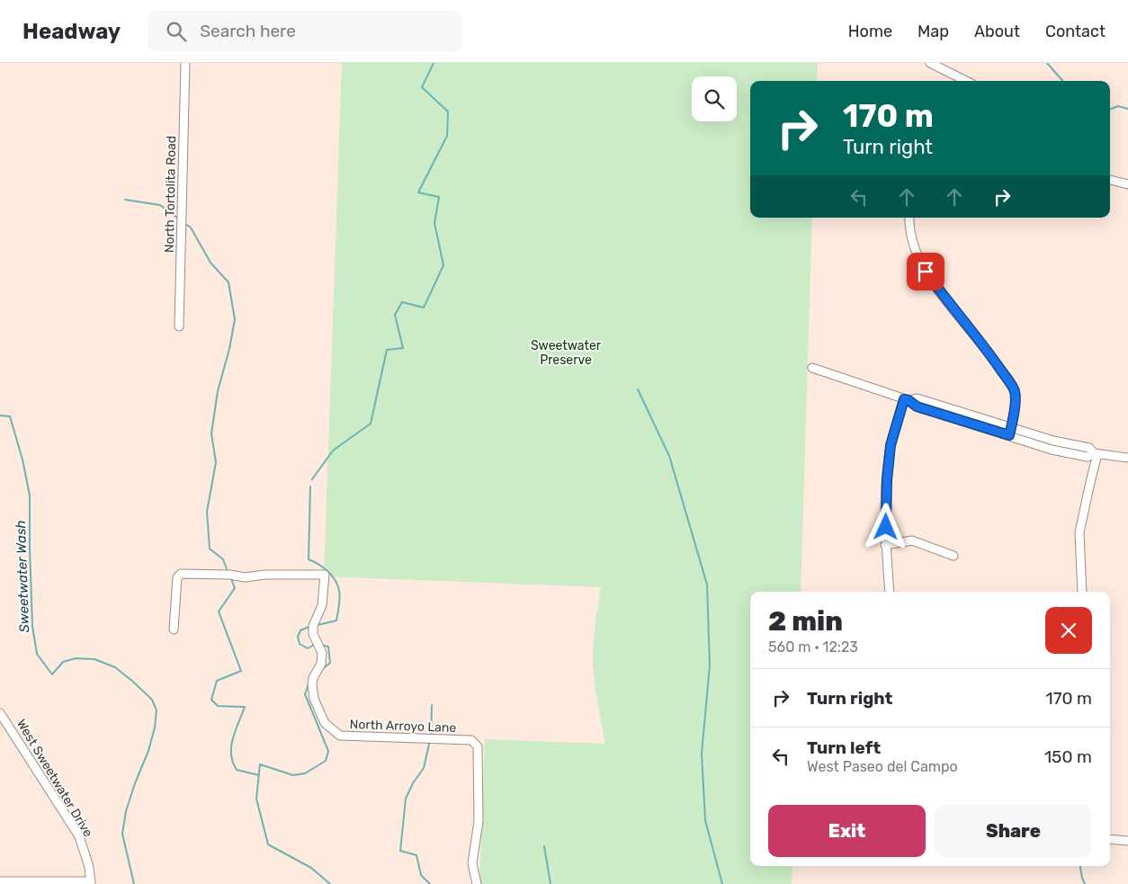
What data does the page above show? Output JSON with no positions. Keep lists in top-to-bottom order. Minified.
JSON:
{"streets":{"street":["North Tortolita Road","North Arroyo Lane","West Sweetwater Drive"]},"water":["Sweetwater Wash"],"parks":["Sweetwater Preserve"],"page":{"header":"Headway","search":"Search here","nav":["Home","Map","About","Contact"],"turn":["170 m","Turn right"],"heading":["2 min","560 m · 12:23"],"list":[{"name":"Turn right","value":"170 m"},{"name":"Turn left","note":"West Paseo del Campo","value":"150 m"}],"buttons":["Exit","Share"]}}
